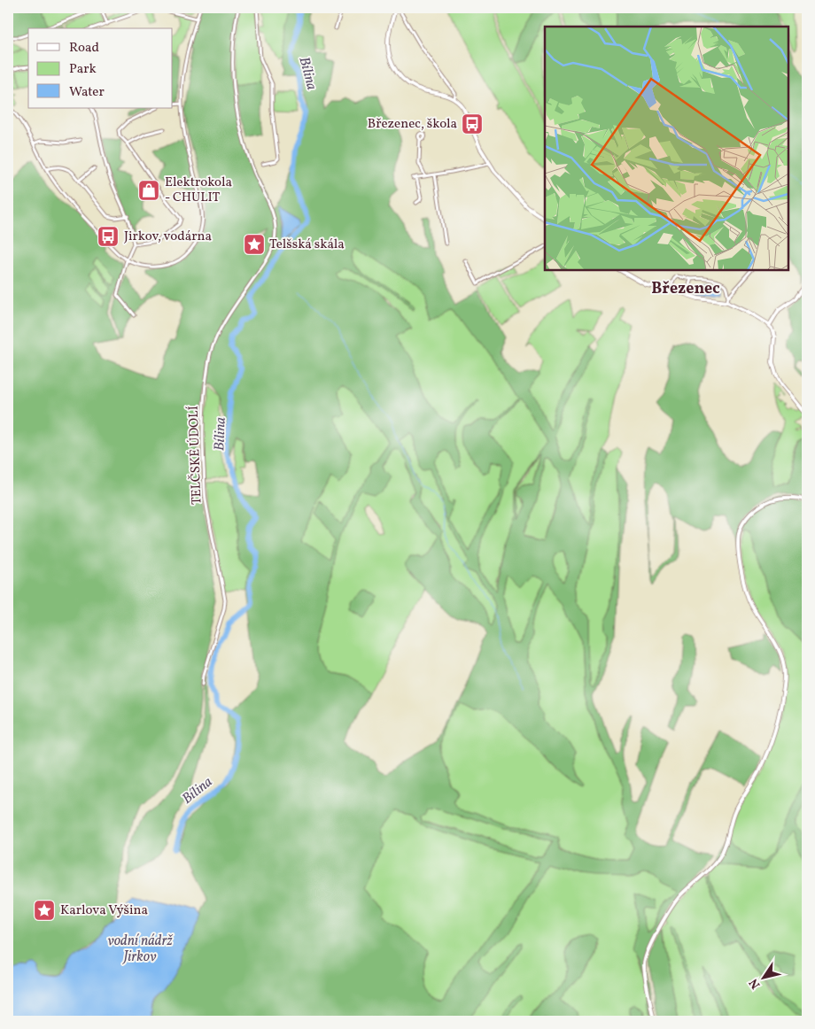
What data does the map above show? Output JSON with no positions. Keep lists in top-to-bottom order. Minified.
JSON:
{"streets":{"street":["TELČSKÉ ÚDOLÍ"]},"districts":["Březenec"],"water":["Bílina","vodní nádrž Jirkov"],"places":{"bus stop":["Březenec, škola","Jirkov, vodárna"],"shop":["Elektrokola - CHULIT"],"place":["Telšská skála","Karlova Výšina"]},"legend":["Road","Park","Water"],"north":"bottom left"}
